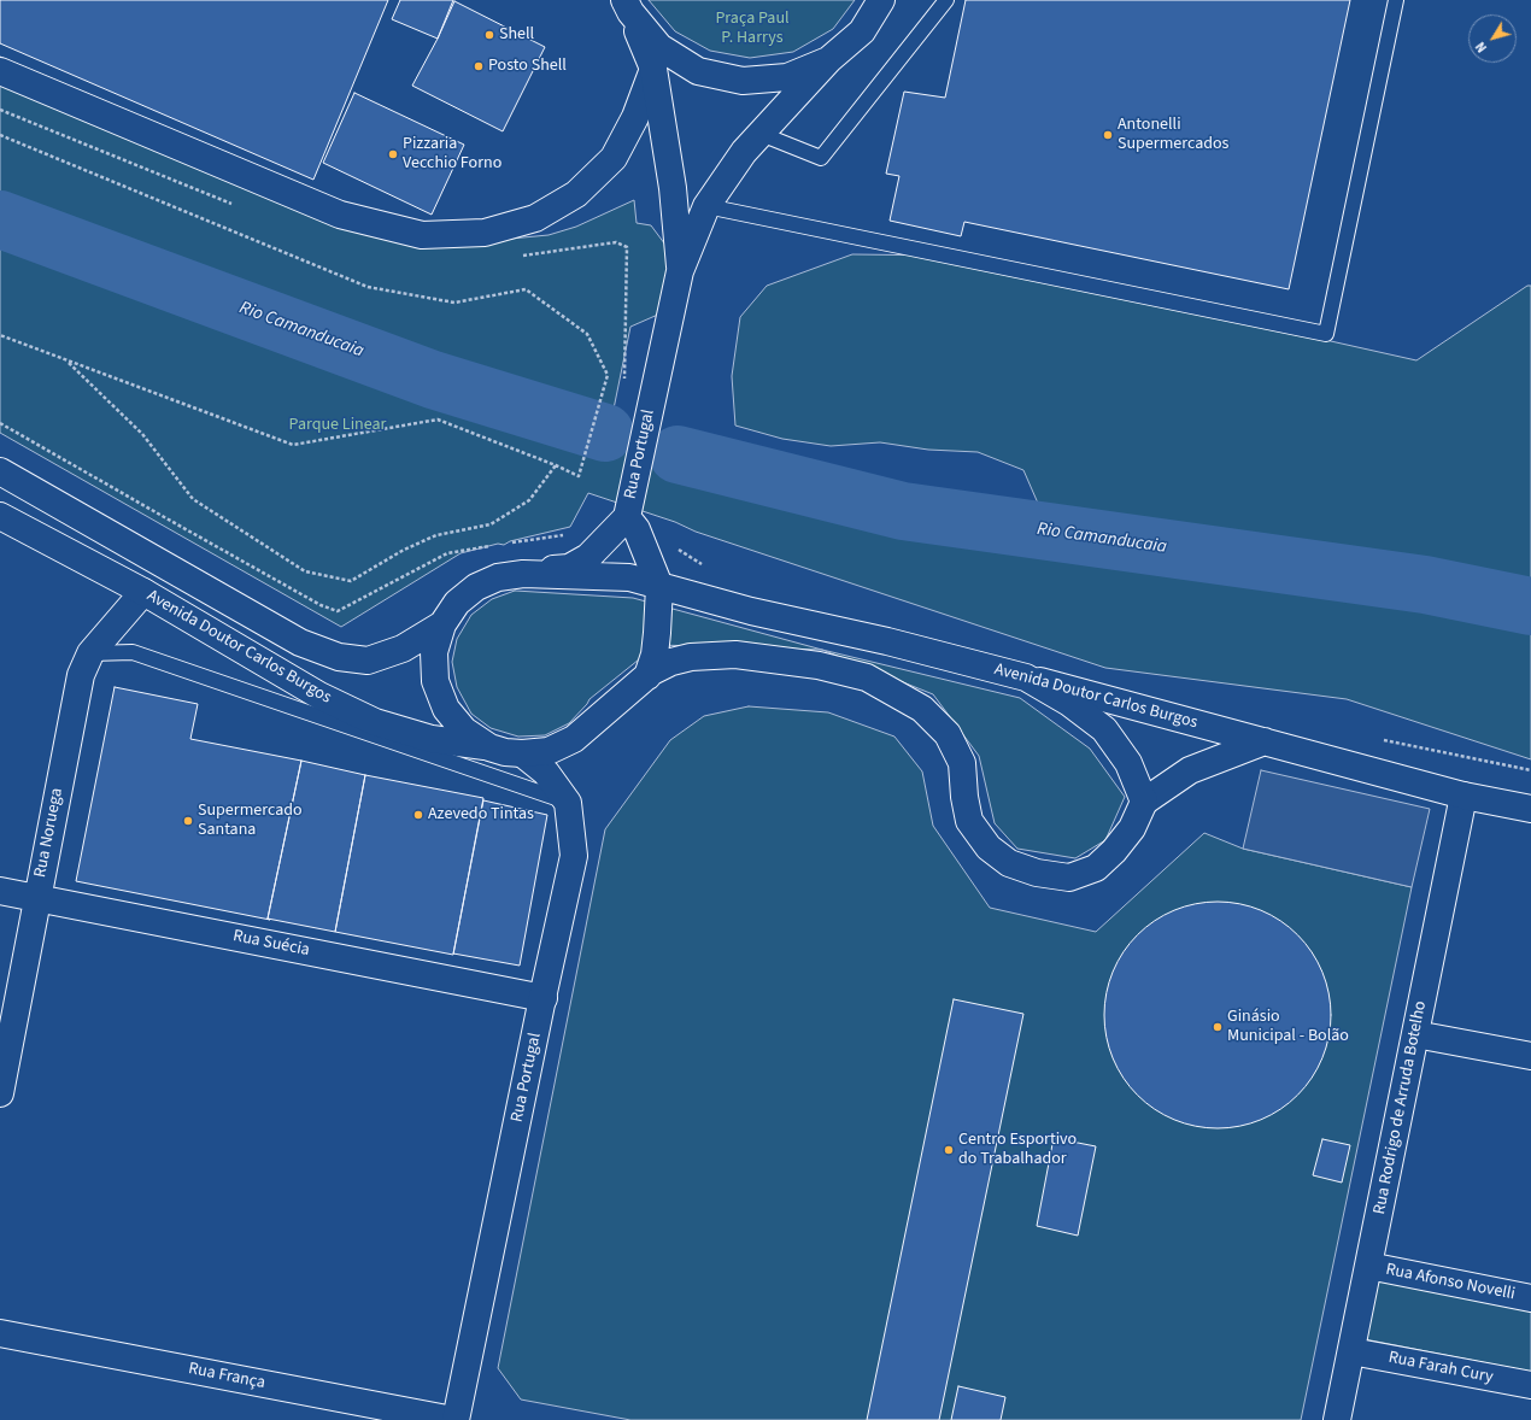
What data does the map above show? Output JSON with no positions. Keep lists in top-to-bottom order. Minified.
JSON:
{"streets":{"street":["Rua Portugal","Avenida Doutor Carlos Burgos","Rua Noruega","Rua Suécia","Rua Rodrigo de Arruda Botelho","Rua Afonso Novelli","Rua Farah Cury","Rua França"]},"crossings":[["Rua Portugal","Avenida Doutor Carlos Burgos"],["Rua Portugal","Rua Suécia"],["Rua Portugal","Rua França"],["Avenida Doutor Carlos Burgos","Rua Noruega"],["Avenida Doutor Carlos Burgos","Rua Rodrigo de Arruda Botelho"],["Rua Noruega","Rua Suécia"],["Rua Rodrigo de Arruda Botelho","Rua Afonso Novelli"],["Rua Rodrigo de Arruda Botelho","Rua Farah Cury"]],"water":["Rio Camanducaia"],"parks":["Praça Paul P. Harrys","Parque Linear"],"places":["Shell","Posto Shell","Antonelli Supermercados","Pizzaria Vecchio Forno","Azevedo Tintas","Supermercado Santana","Ginásio Municipal - Bolão","Centro Esportivo do Trabalhador"],"north":"bottom left"}
